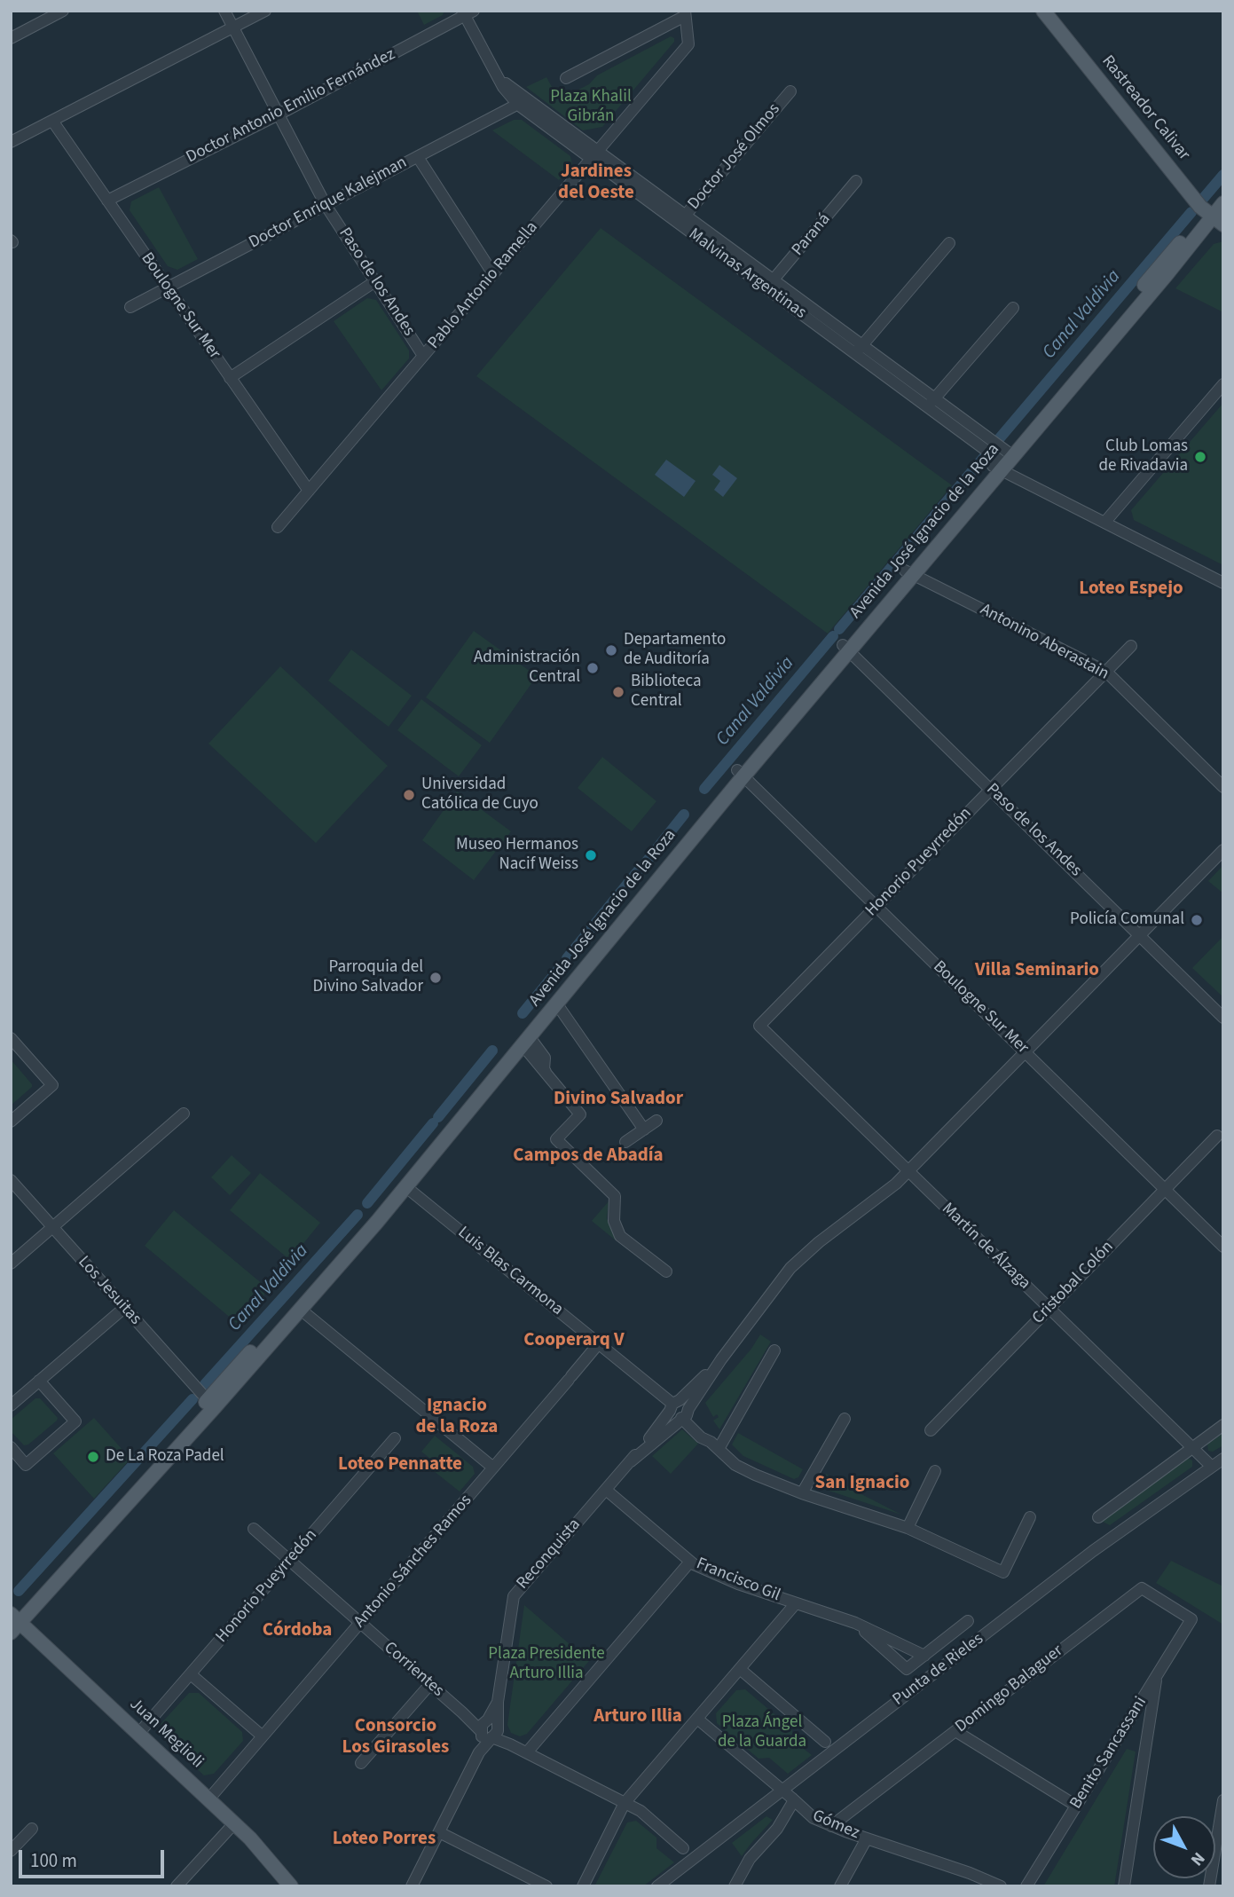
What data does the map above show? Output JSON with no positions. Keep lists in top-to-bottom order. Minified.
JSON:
{"streets":{"main road":["Rastreador Calivar","Avenida José Ignacio de la Roza","Juan Meglioli"],"street":["Doctor Antonio Emilio Fernández","Doctor José Olmos","Doctor Enrique Kalejman","Paraná","Malvinas Argentinas","Paso de los Andes","Pablo Antonio Ramella","Boulogne Sur Mer","Antonino Aberastain","Honorio Pueyrredón","Martín de Álzaga","Luis Blas Carmona","Cristobal Colón","Los Jesuitas","Reconquista","Antonio Sánches Ramos","Francisco Gil","Corrientes","Punta de Rieles","Domingo Balaguer","Benito Sancassani","Gómez"]},"crossings":[["Doctor Antonio Emilio Fernández","Malvinas Argentinas"],["Doctor Antonio Emilio Fernández","Paso de los Andes"],["Doctor Antonio Emilio Fernández","Boulogne Sur Mer"],["Rastreador Calivar","Avenida José Ignacio de la Roza"],["Doctor José Olmos","Malvinas Argentinas"],["Doctor Enrique Kalejman","Malvinas Argentinas"],["Doctor Enrique Kalejman","Paso de los Andes"],["Doctor Enrique Kalejman","Boulogne Sur Mer"],["Paraná","Malvinas Argentinas"],["Malvinas Argentinas","Pablo Antonio Ramella"],["Malvinas Argentinas","Avenida José Ignacio de la Roza"],["Paso de los Andes","Pablo Antonio Ramella"],["Paso de los Andes","Avenida José Ignacio de la Roza"],["Paso de los Andes","Honorio Pueyrredón"],["Paso de los Andes","Reconquista"],["Pablo Antonio Ramella","Boulogne Sur Mer"],["Boulogne Sur Mer","Avenida José Ignacio de la Roza"],["Boulogne Sur Mer","Honorio Pueyrredón"],["Boulogne Sur Mer","Cristobal Colón"],["Boulogne Sur Mer","Reconquista"],["Avenida José Ignacio de la Roza","Antonino Aberastain"],["Avenida José Ignacio de la Roza","Luis Blas Carmona"],["Avenida José Ignacio de la Roza","Los Jesuitas"],["Avenida José Ignacio de la Roza","Juan Meglioli"],["Antonino Aberastain","Honorio Pueyrredón"],["Honorio Pueyrredón","Martín de Álzaga"],["Honorio Pueyrredón","Corrientes"],["Honorio Pueyrredón","Juan Meglioli"],["Martín de Álzaga","Cristobal Colón"],["Martín de Álzaga","Reconquista"],["Martín de Álzaga","Punta de Rieles"],["Luis Blas Carmona","Reconquista"],["Luis Blas Carmona","Antonio Sánches Ramos"],["Reconquista","Francisco Gil"],["Reconquista","Corrientes"],["Antonio Sánches Ramos","Corrientes"],["Antonio Sánches Ramos","Juan Meglioli"],["Punta de Rieles","Gómez"],["Domingo Balaguer","Benito Sancassani"],["Domingo Balaguer","Gómez"]],"districts":["Jardines del Oeste","Loteo Espejo","Villa Seminario","Divino Salvador","Campos de Abadía","Cooperarq V","Ignacio de la Roza","Loteo Pennatte","San Ignacio","Córdoba","Arturo Illia","Consorcio Los Girasoles","Loteo Porres"],"water":["Canal Valdivia"],"parks":["Plaza Khalil Gibrán","Plaza Presidente Arturo Illia","Plaza Ángel de la Guarda"],"places":["Club Lomas de Rivadavia","Departamento de Auditoría","Administración Central","Biblioteca Central","Universidad Católica de Cuyo","Museo Hermanos Nacif Weiss","Policía Comunal","Parroquia del Divino Salvador","De La Roza Padel"],"scale_bar":"100 m","north":"bottom right"}
